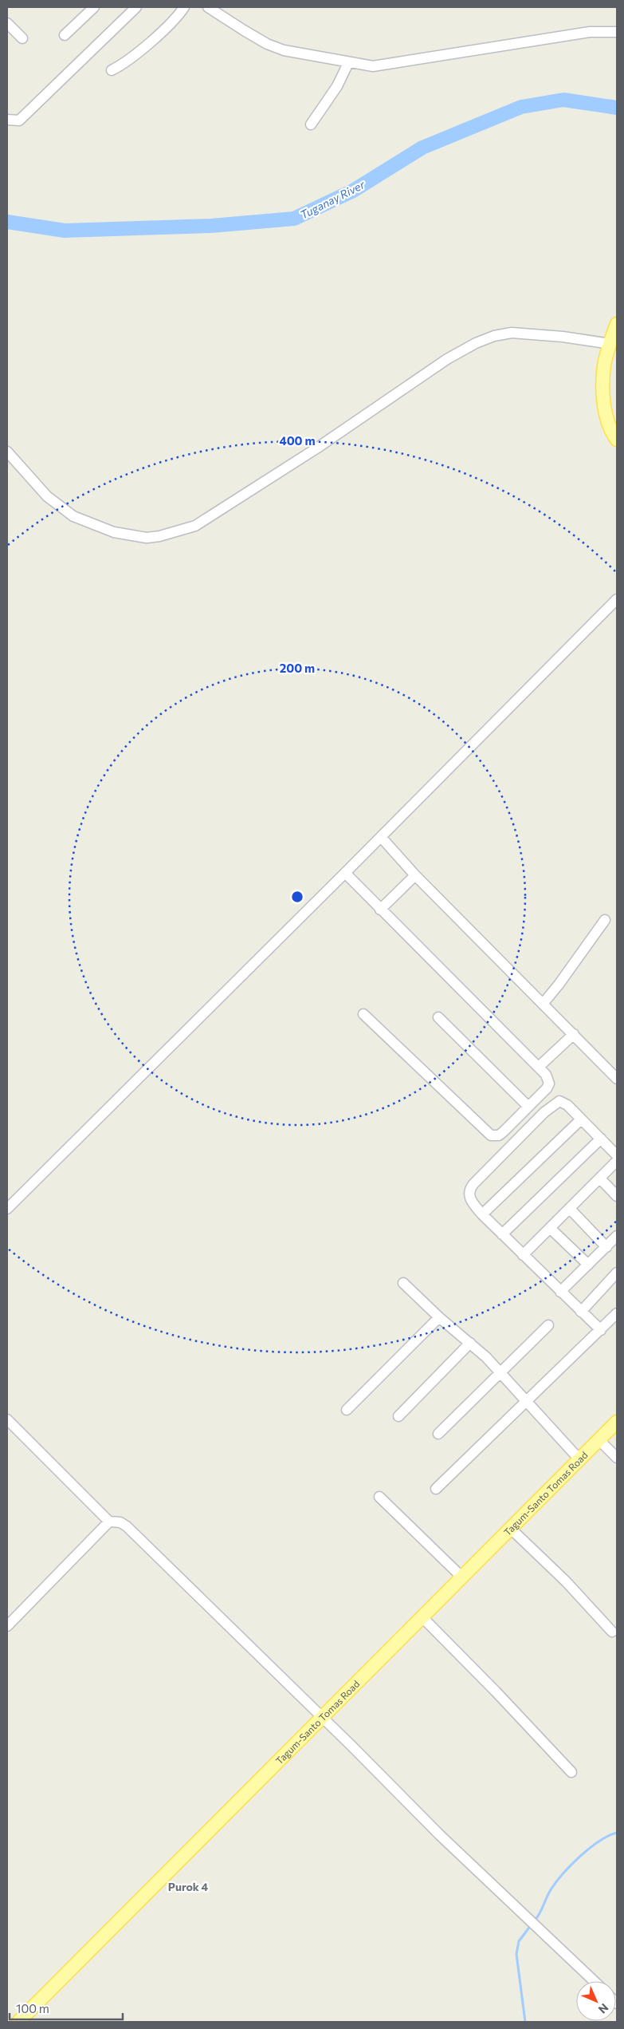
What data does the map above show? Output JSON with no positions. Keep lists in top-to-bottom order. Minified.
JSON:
{"streets":{"main road":["Tagum-Santo Tomas Road"]},"districts":["Purok 4"],"water":["Tuganay River"],"scale_bar":"100 m","north":"bottom right","rings":["400 m","200 m"]}
